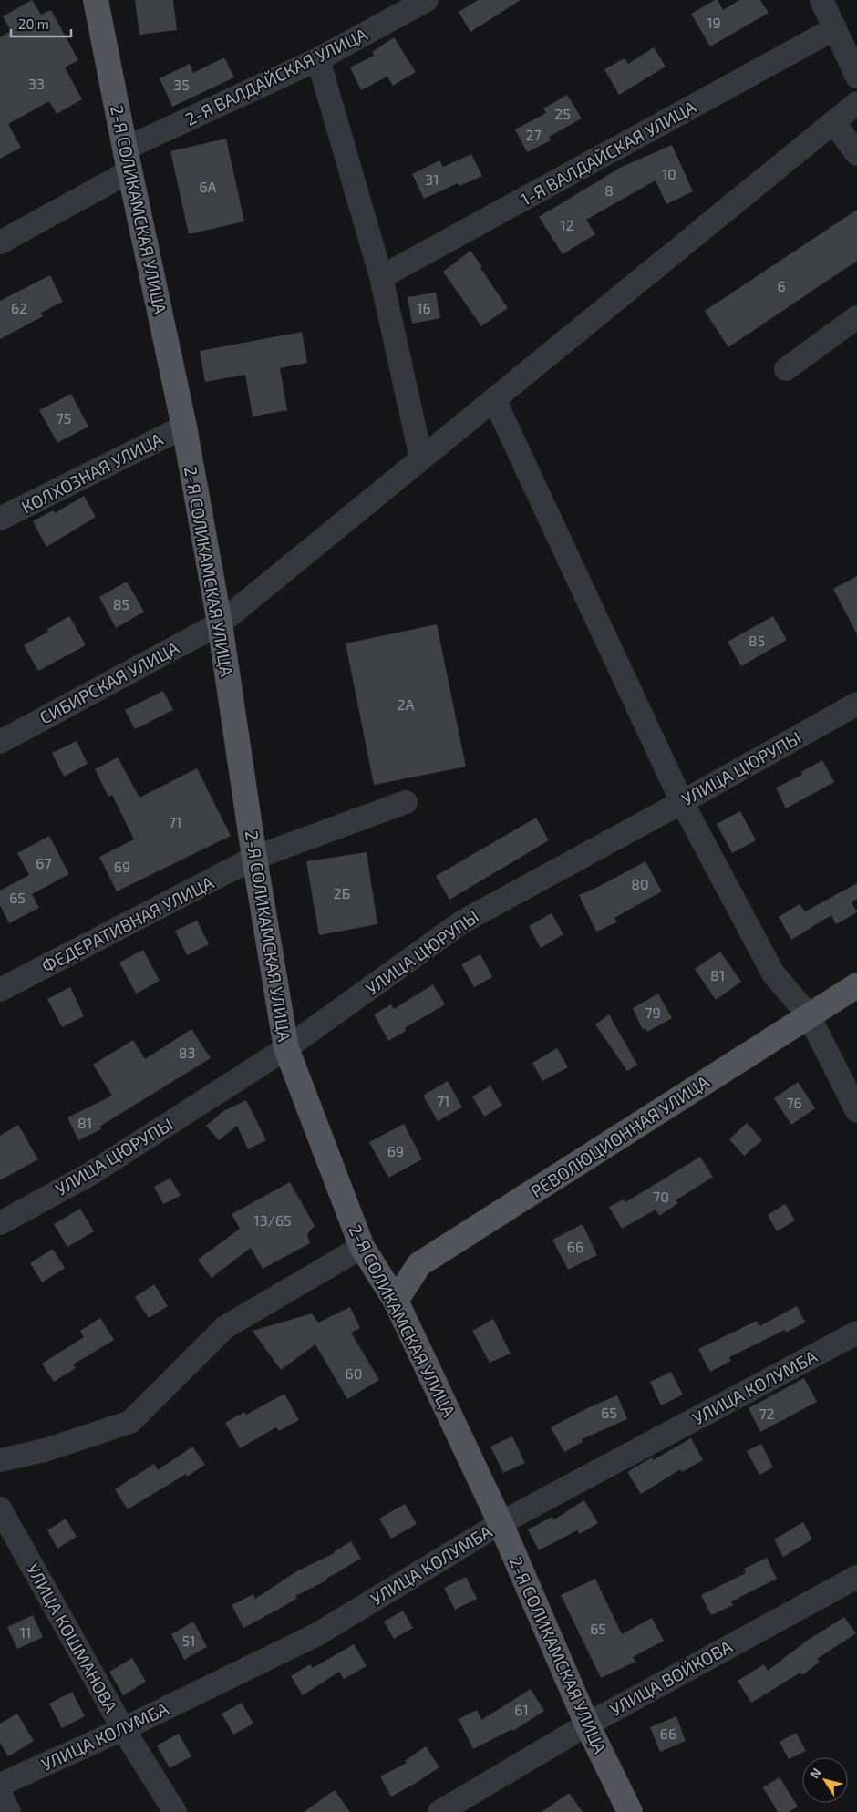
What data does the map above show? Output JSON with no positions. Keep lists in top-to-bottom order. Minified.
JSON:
{"streets":{"main road":["2-Я СОЛИКАМСКАЯ УЛИЦА","РЕВОЛЮЦИОННАЯ УЛИЦА"],"street":["2-Я ВАЛДАЙСКАЯ УЛИЦА","1-Я ВАЛДАЙСКАЯ УЛИЦА","КОЛХОЗНАЯ УЛИЦА","СИБИРСКАЯ УЛИЦА","УЛИЦА ЦЮРУПЫ","ФЕДЕРАТИВНАЯ УЛИЦА","УЛИЦА КОЛУМБА","УЛИЦА КОШМАНОВА","УЛИЦА ВОЙКОВА"]},"crossings":[["2-Я ВАЛДАЙСКАЯ УЛИЦА","2-Я СОЛИКАМСКАЯ УЛИЦА"],["2-Я СОЛИКАМСКАЯ УЛИЦА","КОЛХОЗНАЯ УЛИЦА"],["2-Я СОЛИКАМСКАЯ УЛИЦА","СИБИРСКАЯ УЛИЦА"],["2-Я СОЛИКАМСКАЯ УЛИЦА","УЛИЦА ЦЮРУПЫ"],["2-Я СОЛИКАМСКАЯ УЛИЦА","ФЕДЕРАТИВНАЯ УЛИЦА"],["2-Я СОЛИКАМСКАЯ УЛИЦА","РЕВОЛЮЦИОННАЯ УЛИЦА"],["2-Я СОЛИКАМСКАЯ УЛИЦА","УЛИЦА КОЛУМБА"],["2-Я СОЛИКАМСКАЯ УЛИЦА","УЛИЦА ВОЙКОВА"],["УЛИЦА КОЛУМБА","УЛИЦА КОШМАНОВА"]],"house_numbers":["19","33","35","25","27","10","31","6А","8","12","6","62","16","75","85","85","2А","71","67","69","80","2Б","65","81","79","83","71","76","81","69","70","13/65","66","60","65","72","65","11","51","61","66"],"scale_bar":"20 m","north":"top left"}
